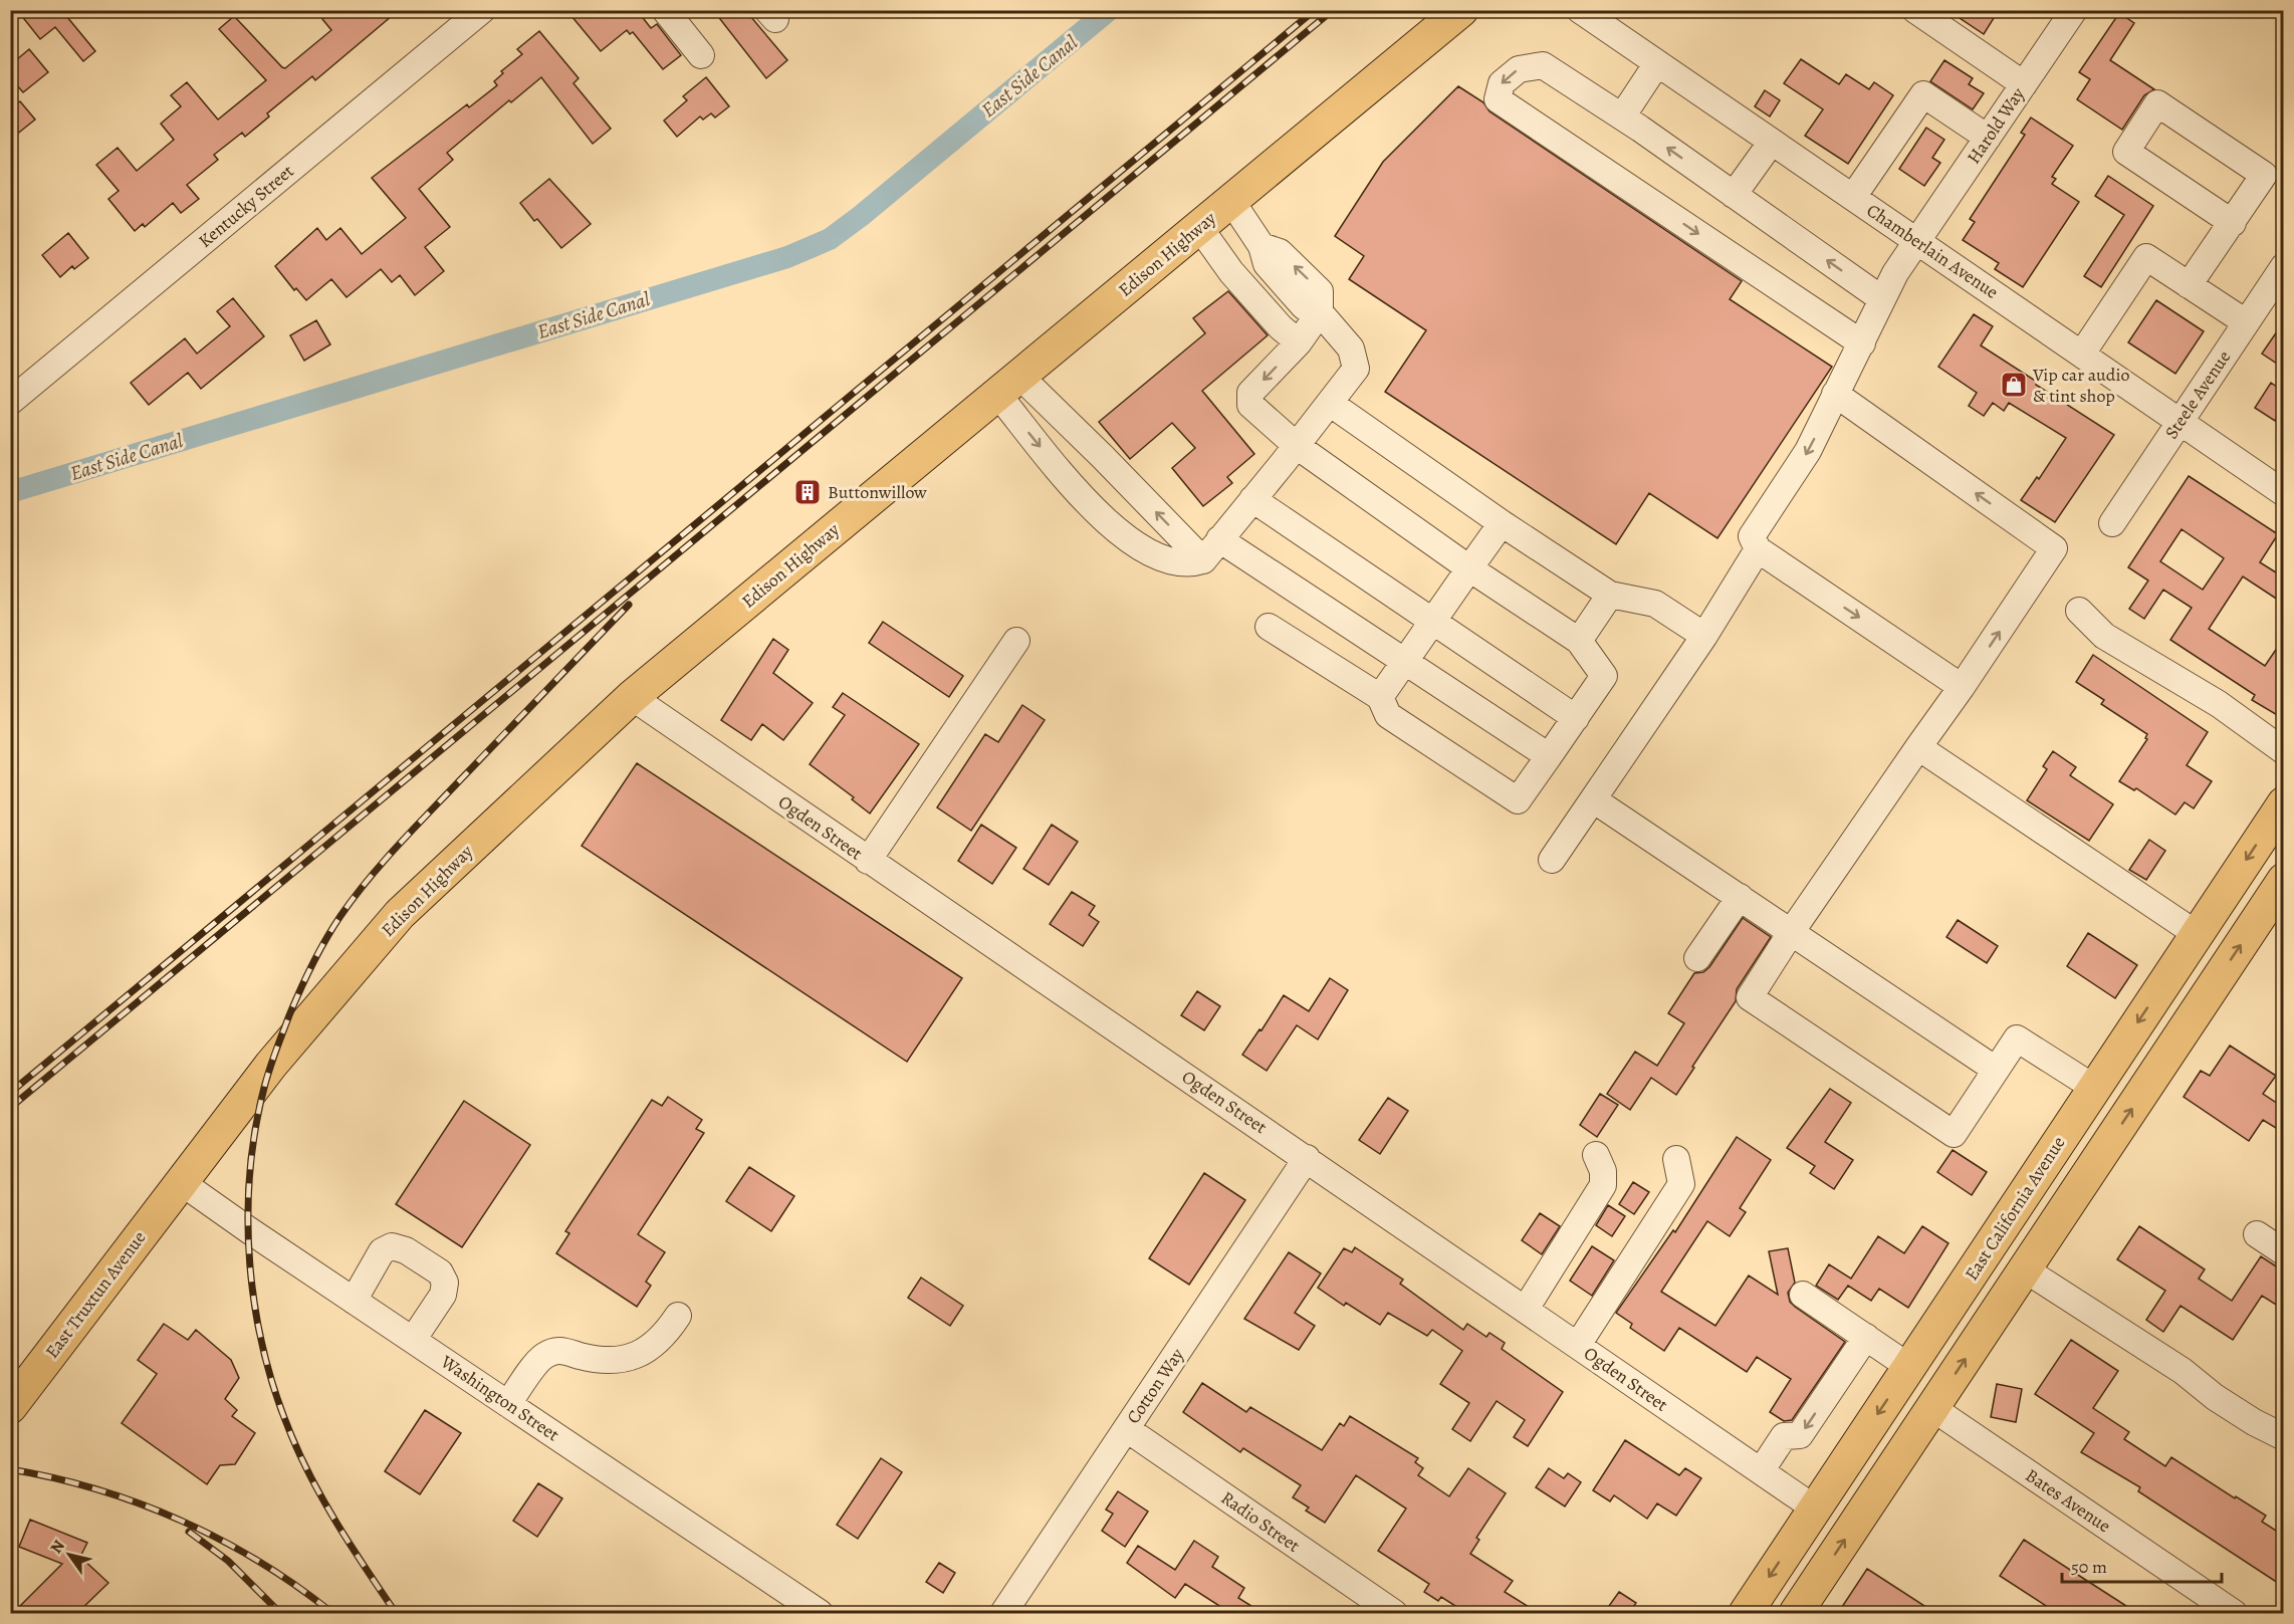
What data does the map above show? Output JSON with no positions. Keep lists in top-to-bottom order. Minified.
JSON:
{"streets":{"main road":["Edison Highway","East California Avenue","East Truxtun Avenue"],"street":["Harold Way","Kentucky Street","Chamberlain Avenue","Steele Avenue","Ogden Street","Cotton Way","Washington Street","Bates Avenue","Radio Street"]},"crossings":[["Harold Way","Chamberlain Avenue"],["Chamberlain Avenue","Steele Avenue"],["Edison Highway","Ogden Street"],["Edison Highway","East Truxtun Avenue"],["Edison Highway","Washington Street"],["Ogden Street","East California Avenue"],["Ogden Street","Cotton Way"],["East Truxtun Avenue","Washington Street"],["Cotton Way","Radio Street"]],"water":["East Side Canal"],"places":{"shop":["Vip car audio & tint shop"],"building":["Buttonwillow"]},"scale_bar":"50 m","north":"top left"}
